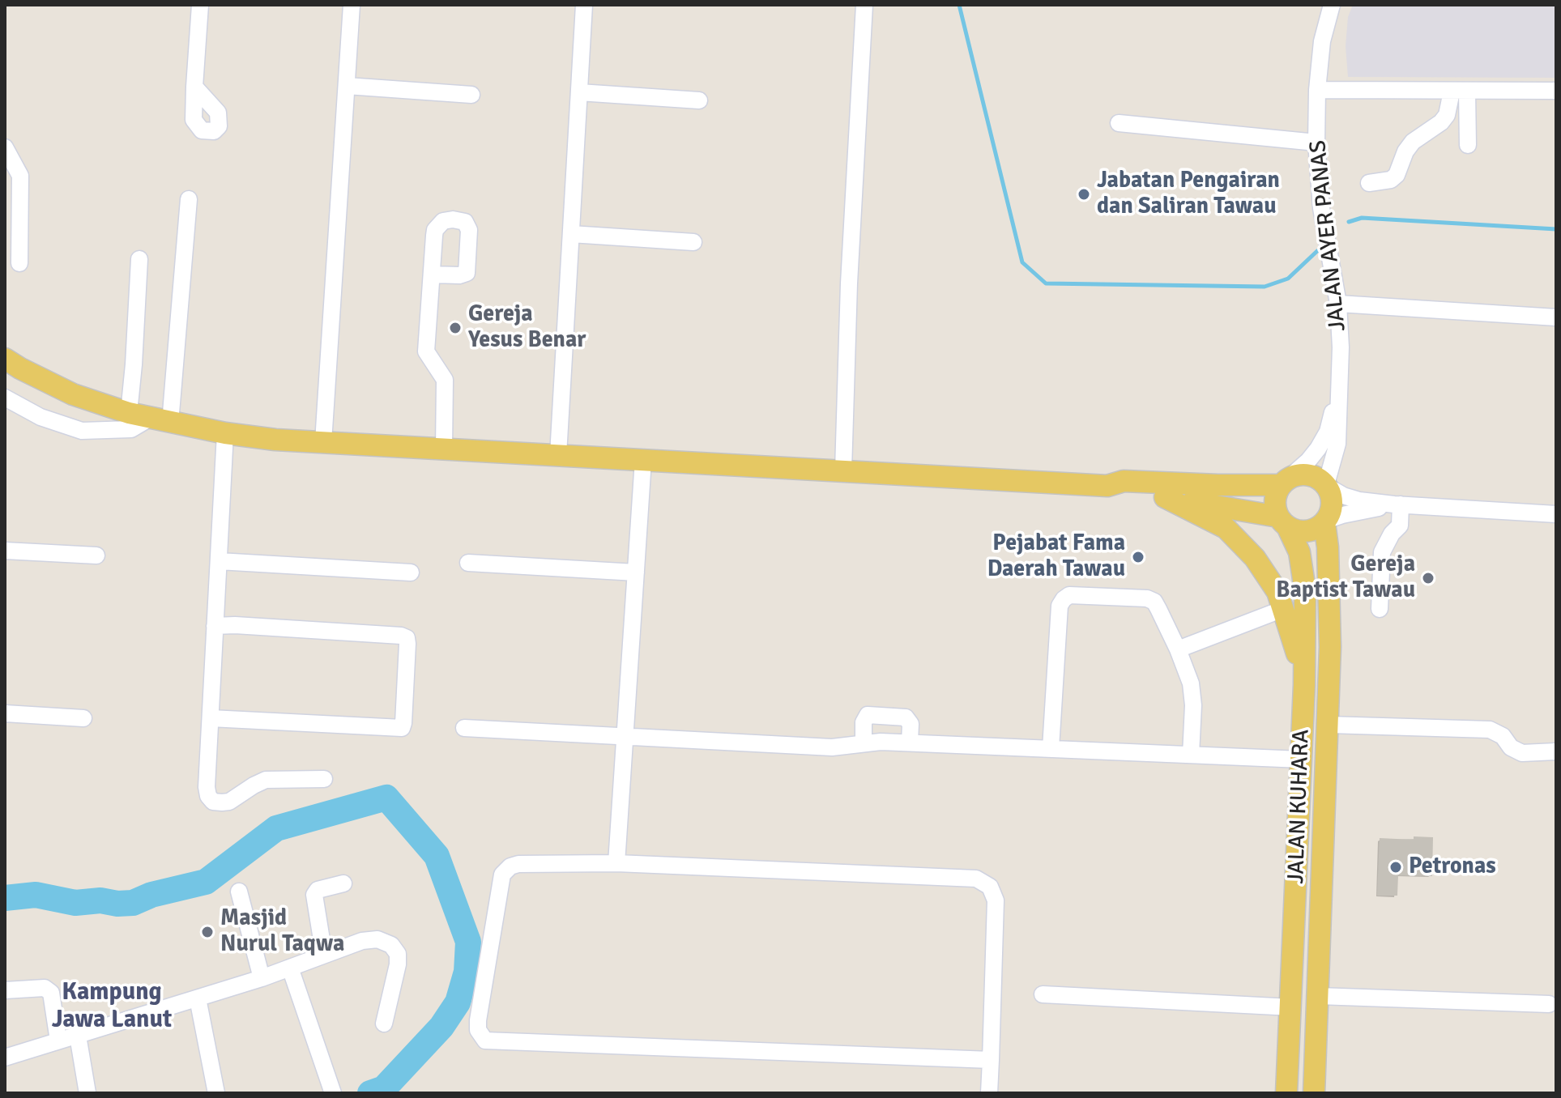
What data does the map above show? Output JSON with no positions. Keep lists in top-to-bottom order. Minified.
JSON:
{"streets":{"main road":["JALAN KUHARA"],"street":["JALAN AYER PANAS"]},"crossings":[["JALAN AYER PANAS","JALAN KUHARA"]],"districts":["Kampung Jawa Lanut"],"places":["Jabatan Pengairan dan Saliran Tawau","Gereja Yesus Benar","Pejabat Fama Daerah Tawau","Gereja Baptist Tawau","Petronas","Masjid Nurul Taqwa"]}
